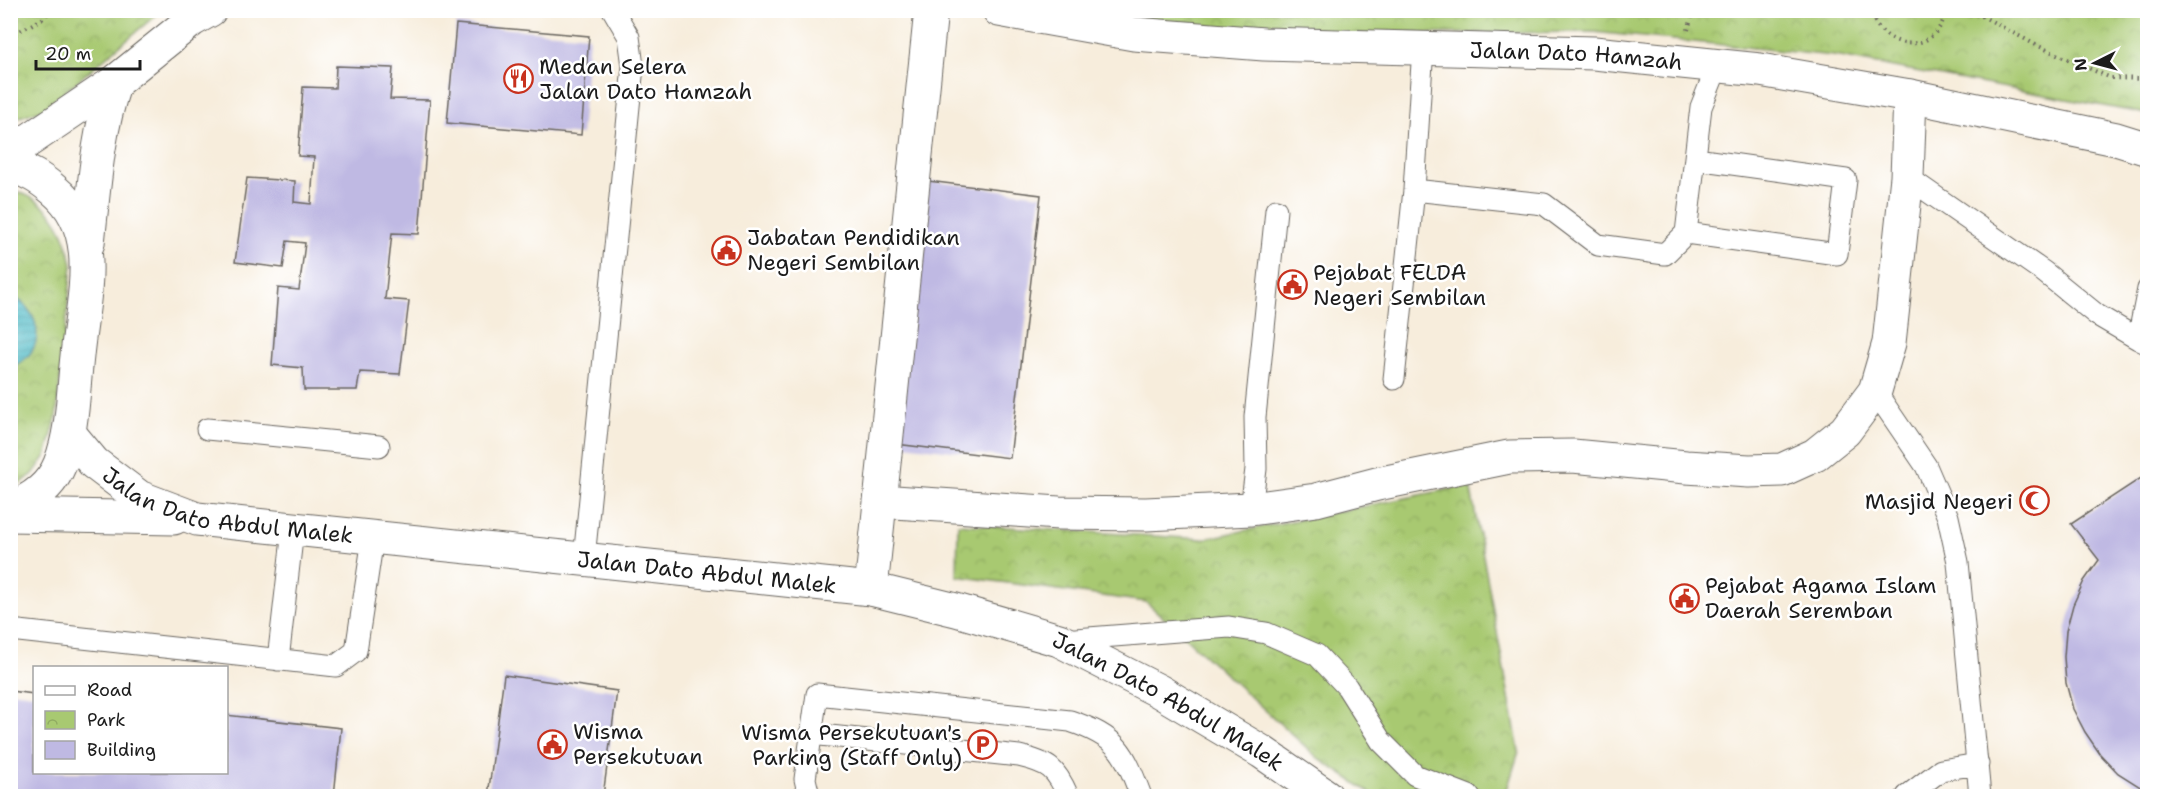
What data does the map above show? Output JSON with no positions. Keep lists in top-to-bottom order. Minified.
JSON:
{"streets":{"street":["Jalan Dato Hamzah","Jalan Dato Abdul Malek"]},"places":{"restaurant":["Medan Selera Jalan Dato Hamzah"],"public building":["Jabatan Pendidikan Negeri Sembilan","Pejabat FELDA Negeri Sembilan","Pejabat Agama Islam Daerah Seremban","Wisma Persekutuan"],"mosque":["Masjid Negeri"],"parking":["Wisma Persekutuan's Parking (Staff Only)"]},"legend":["Road","Park","Building"],"scale_bar":"20 m","north":"left"}
